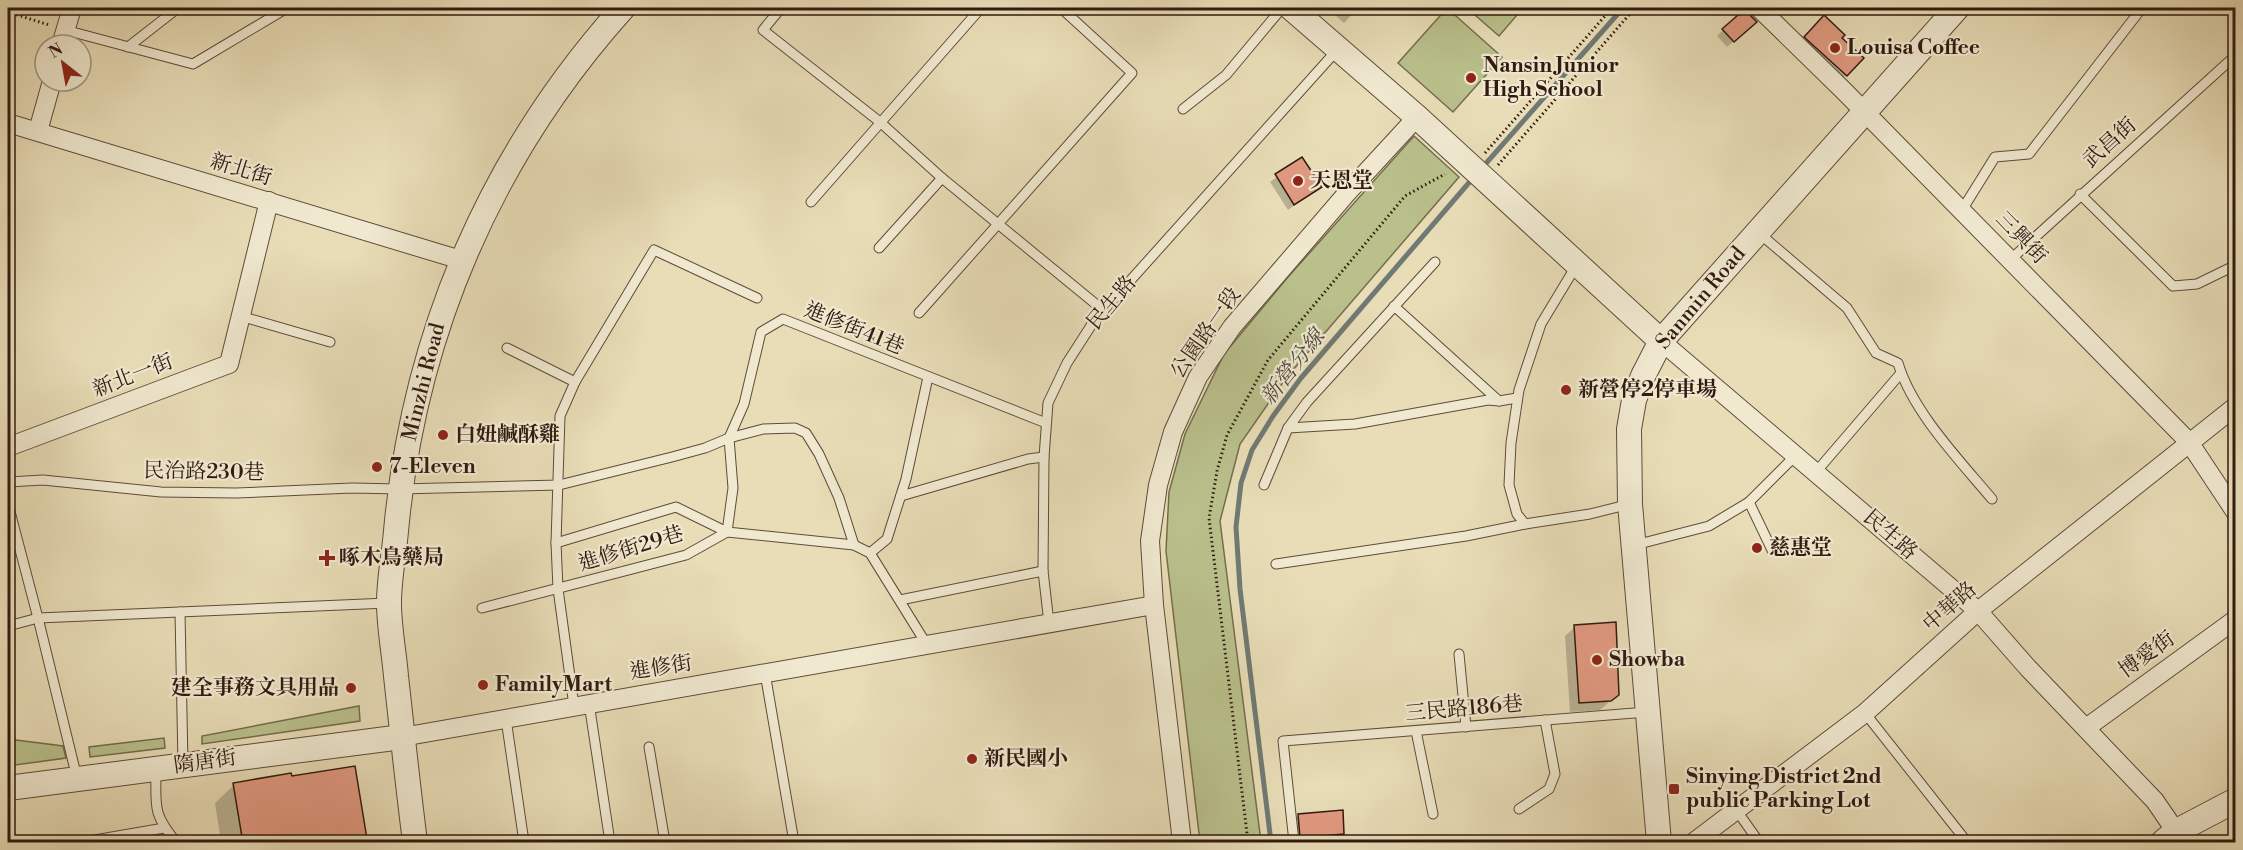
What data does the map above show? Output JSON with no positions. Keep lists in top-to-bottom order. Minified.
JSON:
{"streets":{"street":["新北街","三興街","Sanmin Road","民生路","公園路一段","新北一街","Minzhi Road","中華路","博愛街","進修街","隋唐街"],"lane":["武昌街","進修街41巷","民治路230巷","進修街29巷","三民路186巷"]},"crossings":[["武昌街","三興街"],["新北街","新北一街"],["新北街","Minzhi Road"],["三興街","Sanmin Road"],["三興街","中華路"],["Sanmin Road","民生路"],["Sanmin Road","三民路186巷"],["民生路","公園路一段"],["民生路","中華路"],["民生路","博愛街"],["民生路","進修街"],["進修街41巷","進修街29巷"],["公園路一段","進修街"],["Minzhi Road","民治路230巷"],["Minzhi Road","進修街"],["Minzhi Road","隋唐街"],["進修街29巷","進修街"],["進修街","隋唐街"]],"water":["新營分線"],"places":{"other":["Louisa Coffee","Nansin Junior High School","天恩堂","新營停2停車場","白妞鹹酥雞","7-Eleven","慈惠堂","Showba","FamilyMart","建全事務文具用品","新民國小"],"health":["啄木鳥藥局"],"transit":["Sinying District 2nd public Parking Lot"]},"north":"top left"}
